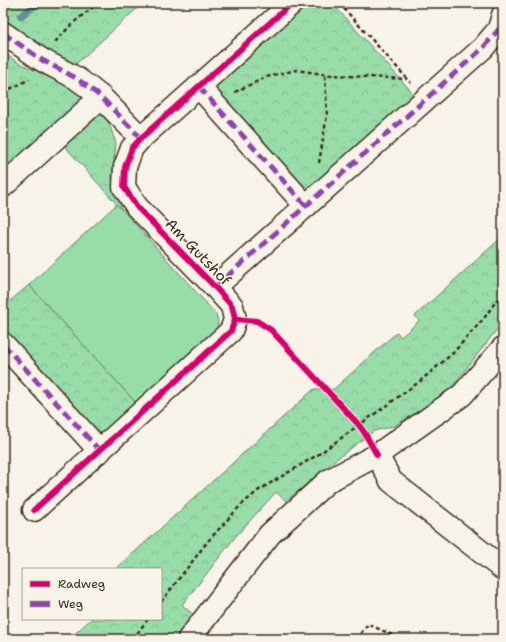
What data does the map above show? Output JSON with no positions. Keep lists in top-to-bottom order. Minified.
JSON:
{"streets":{"street":["Am Gutshof"]},"legend":["Radweg","Weg"]}
